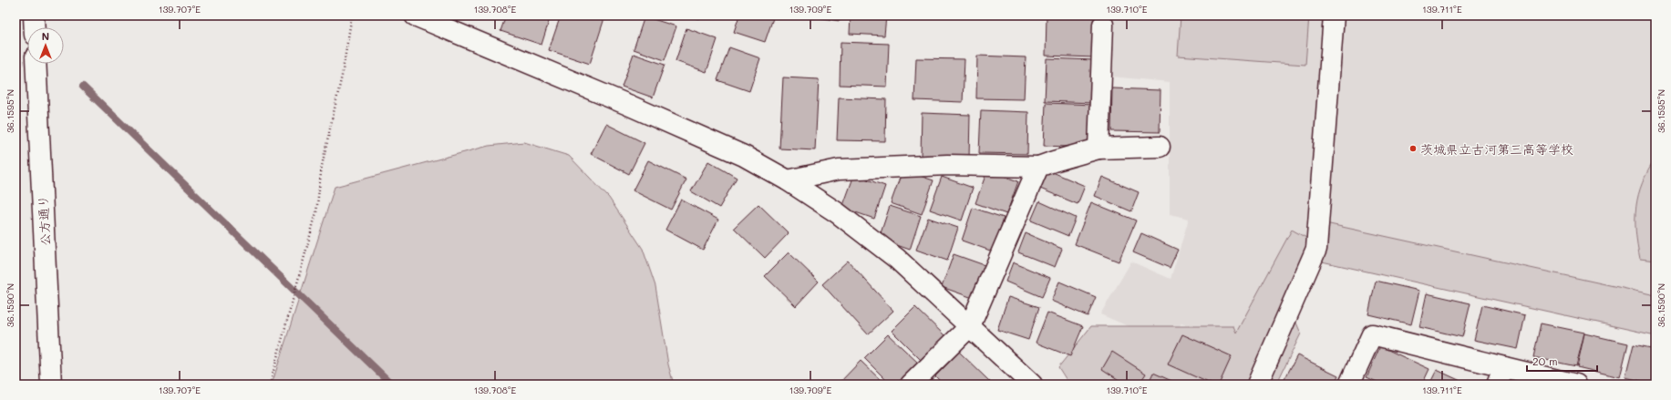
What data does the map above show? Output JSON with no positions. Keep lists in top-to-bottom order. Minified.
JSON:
{"streets":{"street":["公方通り"]},"places":["茨城県立古河第三高等学校"],"scale_bar":"20 m","north":"top","coordinates":["139.707°E","139.708°E","139.709°E","139.710°E","139.711°E","36.1595°N","36.1590°N"]}
